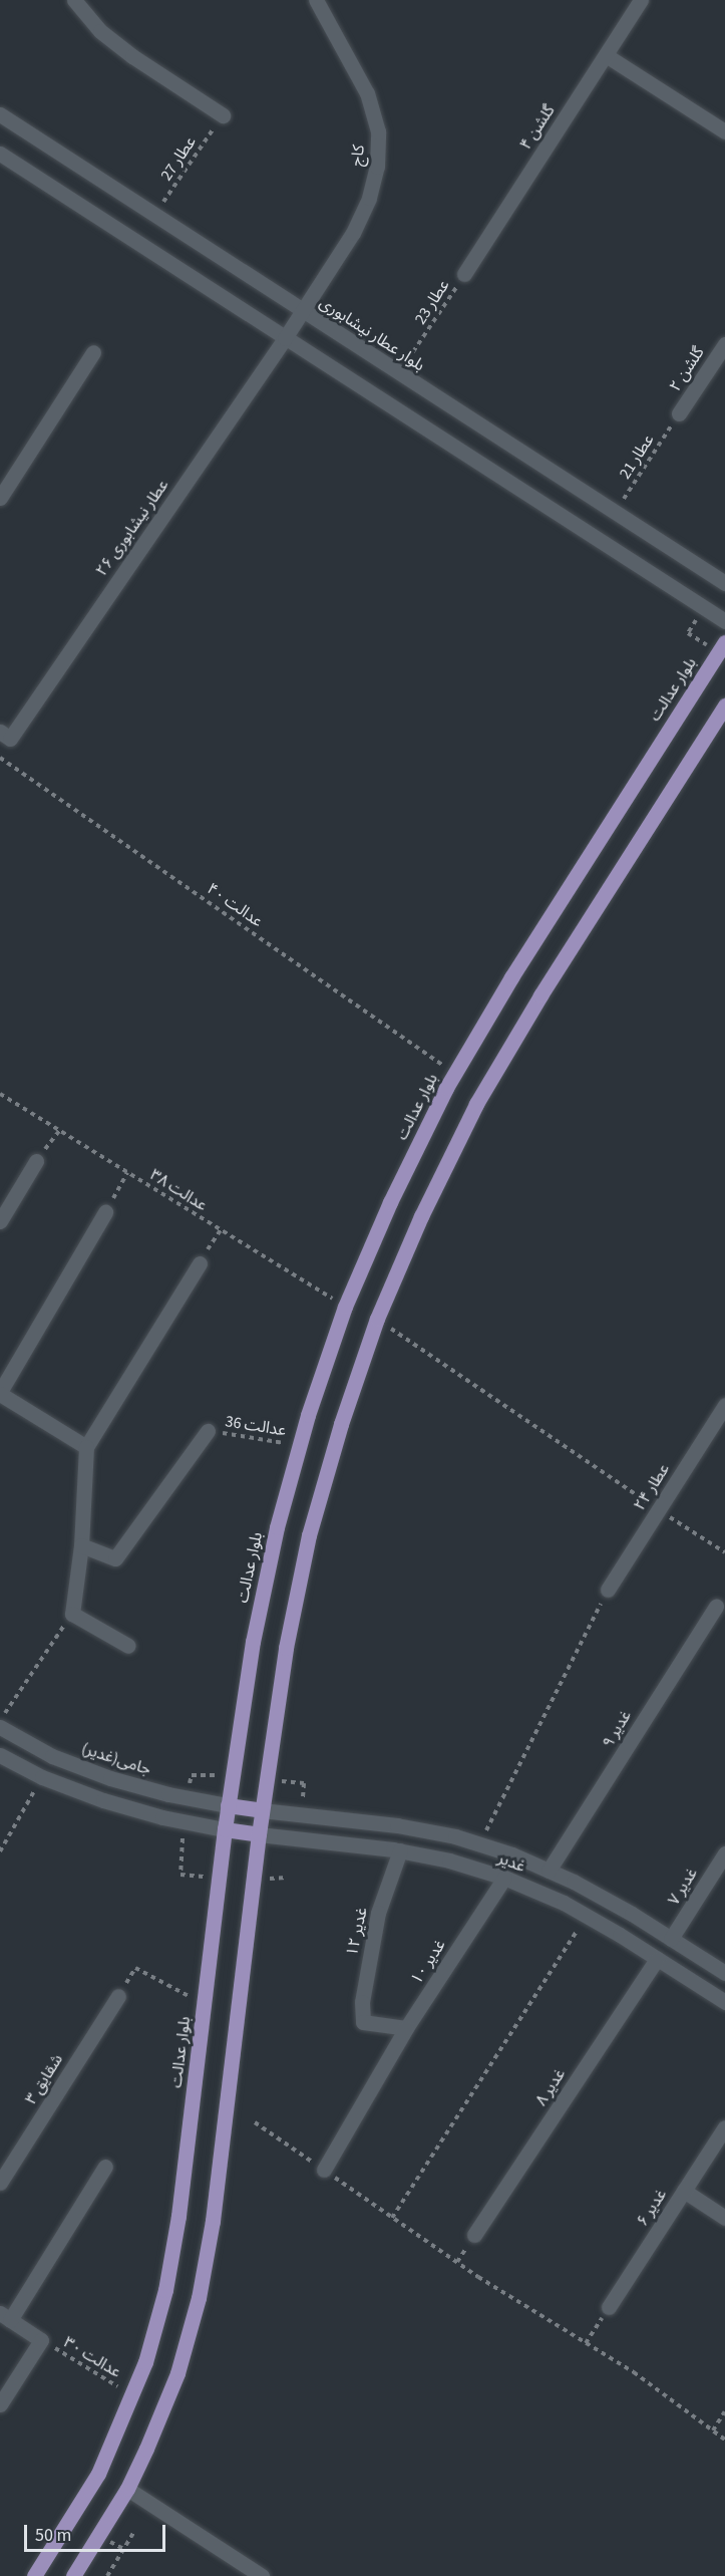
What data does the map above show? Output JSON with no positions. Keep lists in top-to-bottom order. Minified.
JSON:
{"streets":{"main road":["بلوار عدالت"],"street":["گلشن ۴","کاج","بلوار عطار نیشابوری","گلشن ۲","عطار نیشابوری ۲۶","عطار ۲۴","غدیر ۹","جامی(غدیر)","غدیر","غدیر ۷","غدیر ۱۲","غدیر ۱۰","شقایق ۳","غدیر ۸","غدیر ۶"],"path":["عطار 27","عطار 23","عطار 21","عدالت ۴۰","عدالت ۳۸","عدالت 36","عدالت ۳۰"]},"crossings":[["گلشن ۴","عطار 23"],["کاج","بلوار عطار نیشابوری"],["کاج","عطار نیشابوری ۲۶"],["عطار 27","بلوار عطار نیشابوری"],["عطار 23","بلوار عطار نیشابوری"],["بلوار عطار نیشابوری","عطار 21"],["گلشن ۲","عطار 21"],["بلوار عدالت","عدالت ۴۰"],["بلوار عدالت","عدالت ۳۸"],["بلوار عدالت","عدالت 36"],["بلوار عدالت","جامی(غدیر)"],["بلوار عدالت","عدالت ۳۰"],["غدیر ۹","غدیر"],["غدیر","غدیر ۷"],["غدیر","غدیر ۱۲"],["غدیر","غدیر ۱۰"],["غدیر","غدیر ۸"],["غدیر ۱۲","غدیر ۱۰"]],"scale_bar":"50 m"}
